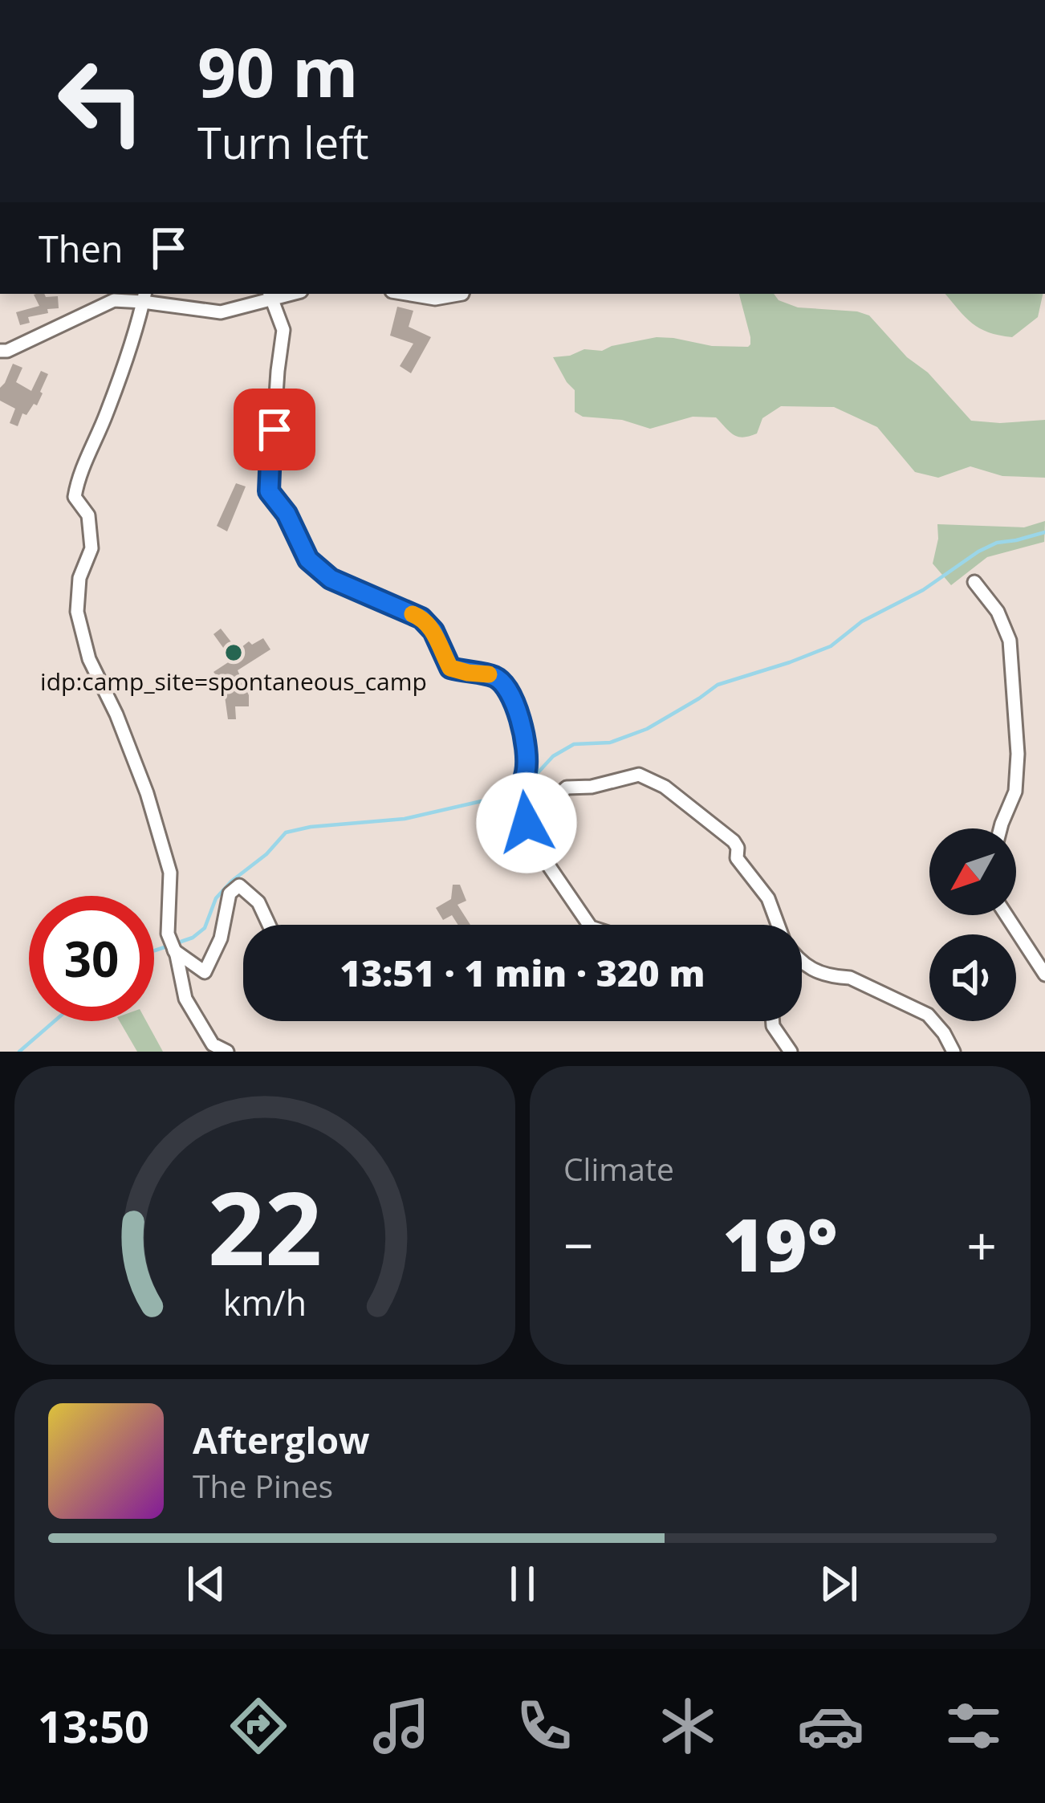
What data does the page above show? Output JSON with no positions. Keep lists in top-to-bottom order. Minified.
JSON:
{"places":["idp:camp_site=spontaneous_camp"],"north":"bottom left","page":{"turn":["90 m","Turn left"],"then":"Then","limit":"30","trip":"13:51 · 1 min · 320 m","tile":"Climate","heat":["−","19°","+"],"song":["Afterglow","The Pines"],"tabs":"13:50","gauge":["22","km/h"]}}
